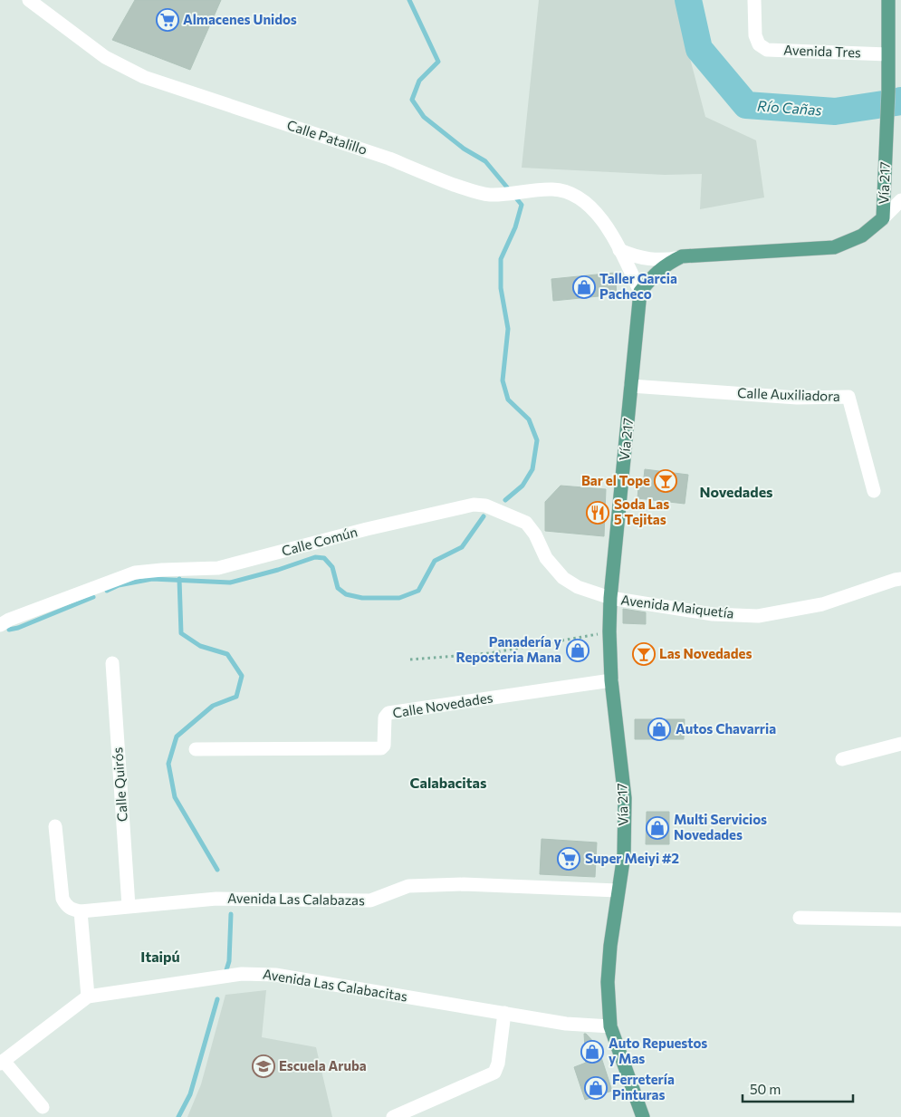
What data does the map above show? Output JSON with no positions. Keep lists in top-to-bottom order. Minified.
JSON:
{"streets":{"main road":["Vía 217"],"street":["Avenida Tres","Calle Patalillo","Calle Auxiliadora","Calle Común","Avenida Maiquetía","Calle Novedades","Calle Quirós","Avenida Las Calabazas","Avenida Las Calabacitas"]},"crossings":[["Avenida Tres","Vía 217"],["Calle Patalillo","Vía 217"],["Vía 217","Calle Auxiliadora"],["Vía 217","Calle Común"],["Vía 217","Avenida Maiquetía"],["Vía 217","Calle Novedades"],["Vía 217","Avenida Las Calabazas"],["Vía 217","Avenida Las Calabacitas"],["Calle Común","Avenida Maiquetía"],["Calle Quirós","Avenida Las Calabazas"]],"districts":["Novedades","Calabacitas","Itaipú"],"water":["Río Cañas"],"places":{"supermarket":["Almacenes Unidos","Super Meiyi #2"],"shop":["Taller Garcia Pacheco","Panadería y Reposteria Mana","Autos Chavarria","Multi Servicios Novedades","Auto Repuestos y Mas","Ferretería Pinturas"],"bar":["Bar el Tope","Las Novedades"],"restaurant":["Soda Las 5 Tejitas"],"school or university":["Escuela Aruba"]},"scale_bar":"50 m"}
